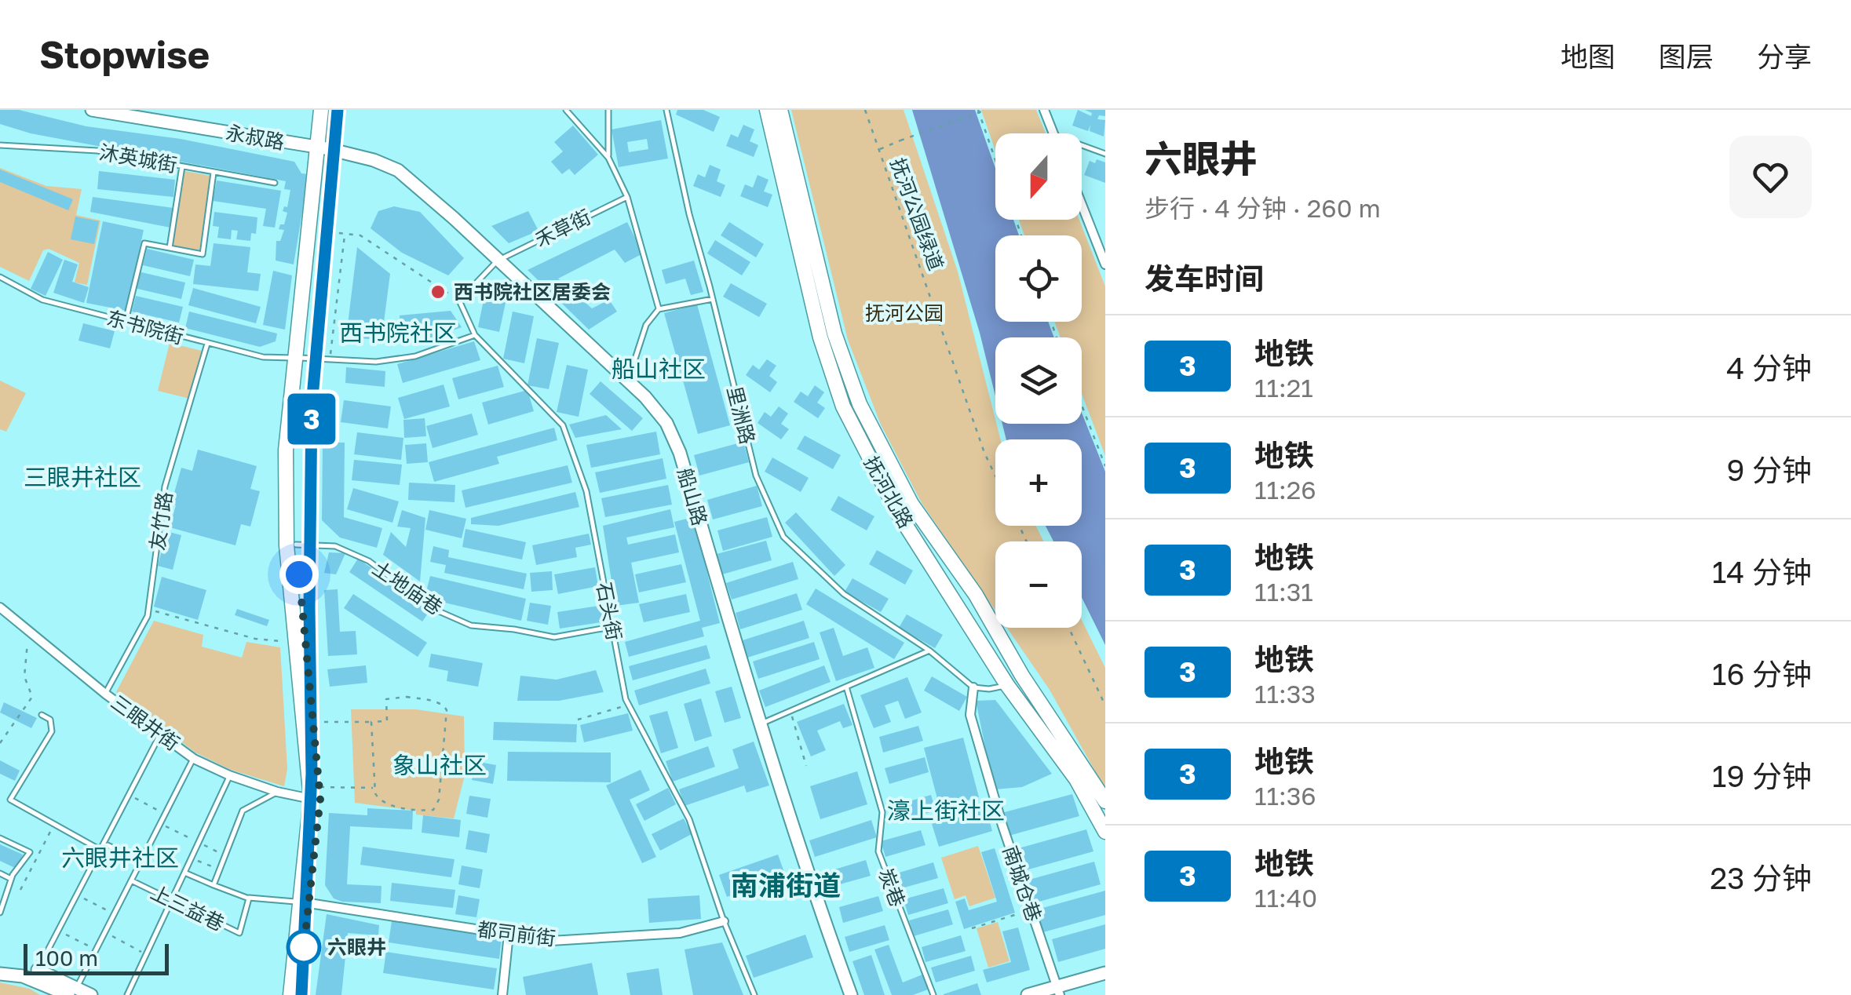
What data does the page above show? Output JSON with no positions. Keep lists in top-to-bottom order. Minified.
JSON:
{"streets":{"main road":["抚河北路"],"street":["永叔路","船山路","三眼井街","南城仓巷","都司前街"],"lane":["沐英城街","禾草街","东书院街","里洲路","友竹路","土地庙巷","石头街","炭巷","上三益巷"],"path":["抚河公园绿道"]},"crossings":[["永叔路","船山路"],["禾草街","船山路"],["东书院街","友竹路"],["东书院街","石头街"],["里洲路","南城仓巷"],["友竹路","三眼井街"],["土地庙巷","石头街"],["石头街","都司前街"],["三眼井街","上三益巷"]],"districts":["西书院社区","船山社区","三眼井社区","象山社区","濠上街社区","六眼井社区","南浦街道"],"parks":["抚河公园"],"places":["西书院社区居委会","六眼井"],"lines":["metro line 3"],"scale_bar":"100 m","north":"bottom","page":{"header":"Stopwise","nav":["地图","图层","分享"],"on_map":"3","heading":[["六眼井","步行 · 4 分钟 · 260 m"],"发车时间"],"map_buttons":["+","−"],"list":[{"mark":"3","name":"地铁","note":"11:21","value":"4 分钟"},{"mark":"3","name":"地铁","note":"11:26","value":"9 分钟"},{"mark":"3","name":"地铁","note":"11:31","value":"14 分钟"},{"mark":"3","name":"地铁","note":"11:33","value":"16 分钟"},{"mark":"3","name":"地铁","note":"11:36","value":"19 分钟"},{"mark":"3","name":"地铁","note":"11:40","value":"23 分钟"}],"scale":"100 m"}}
